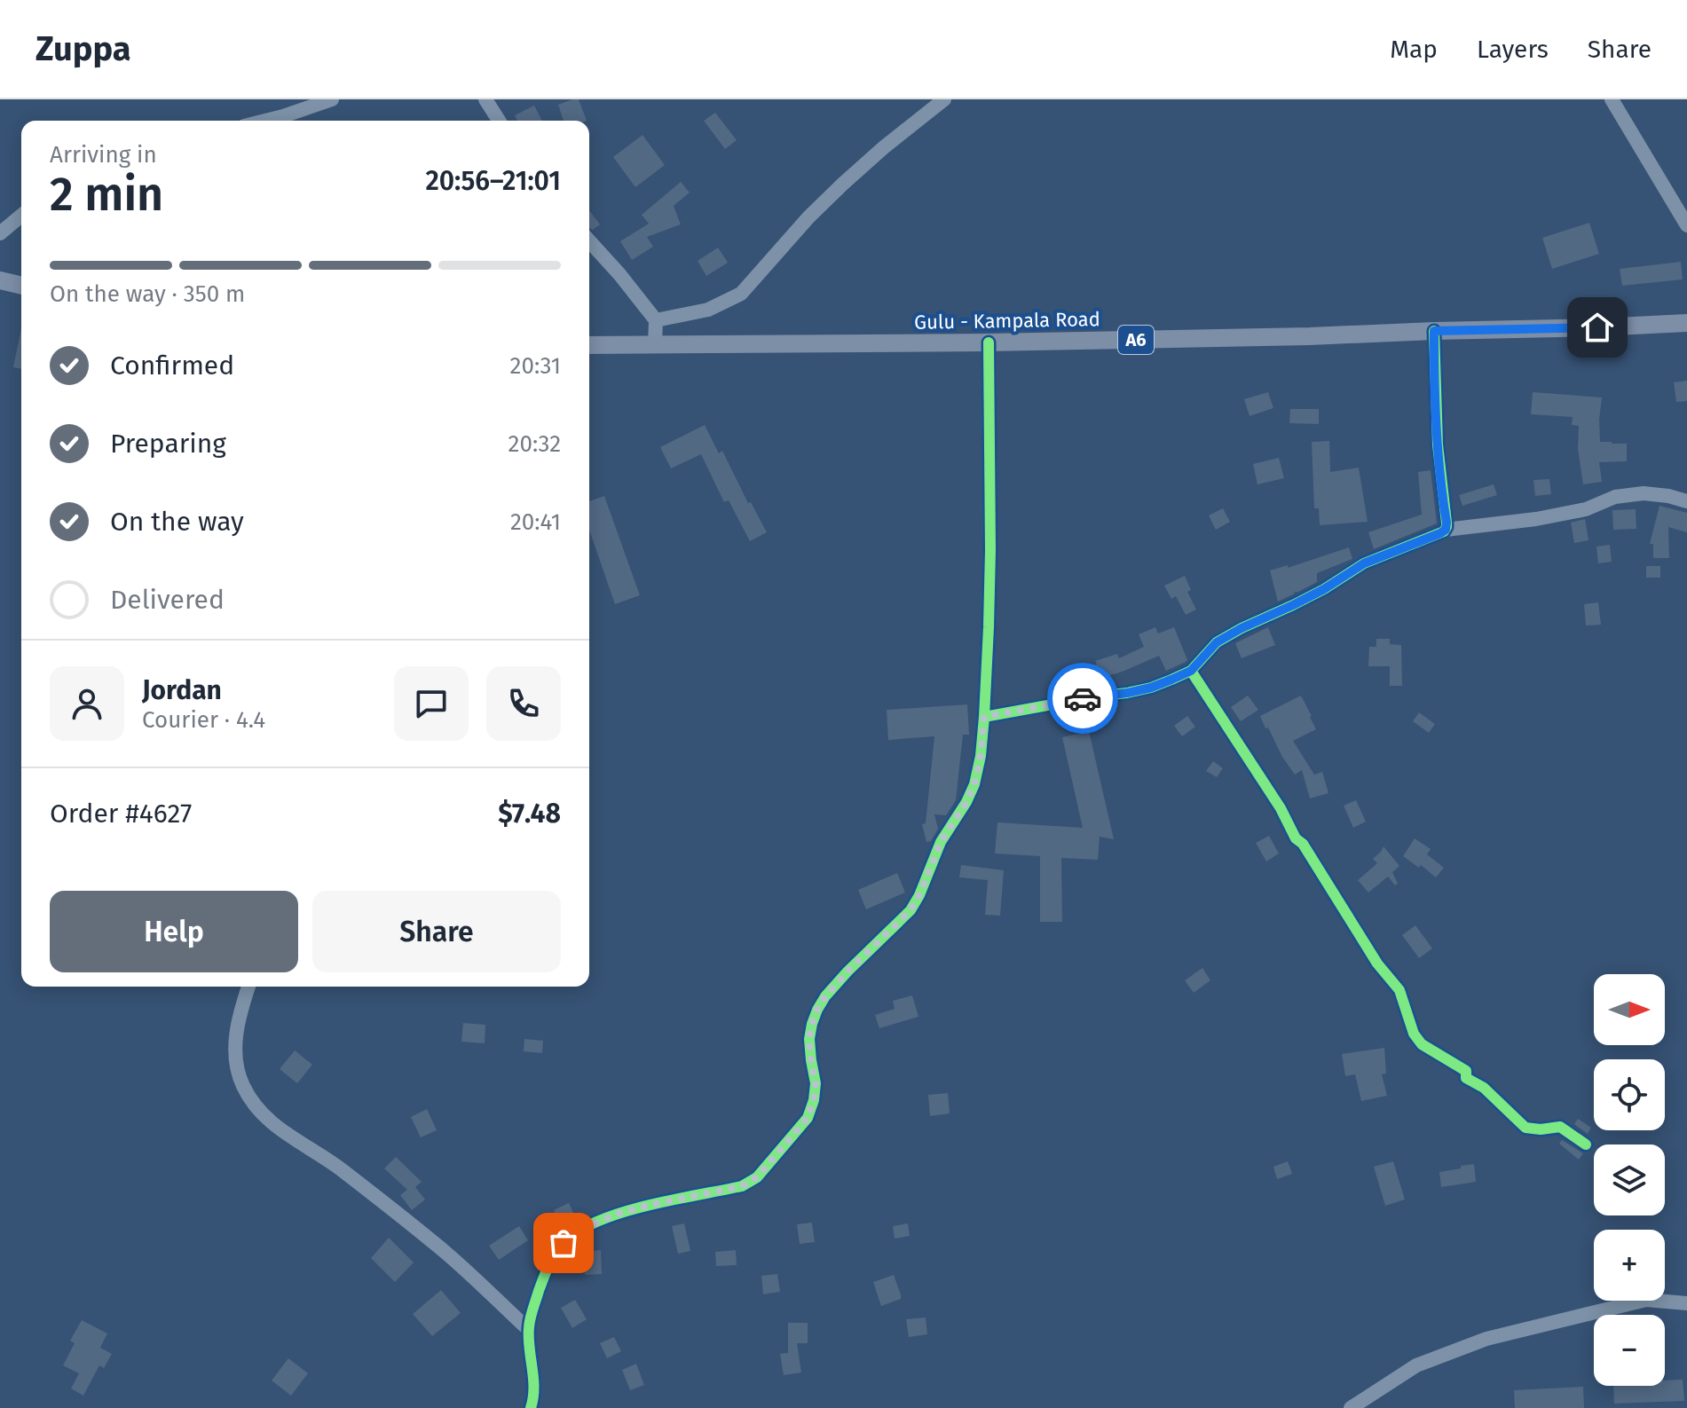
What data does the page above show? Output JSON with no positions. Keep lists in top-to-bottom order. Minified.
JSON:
{"streets":{"main road":["Gulu - Kampala Road","A6"]},"north":"right","page":{"header":"Zuppa","nav":["Map","Layers","Share"],"heading":["2 min","Arriving in","20:56–21:01"],"panel":["Jordan","Courier · 4.4","Order #4627","$7.48"],"bar":"On the way · 350 m","list":[["Confirmed","20:31"],["Preparing","20:32"],["On the way","20:41"],"Delivered"],"buttons":["Help","Share"],"map_buttons":["+","−"]}}
